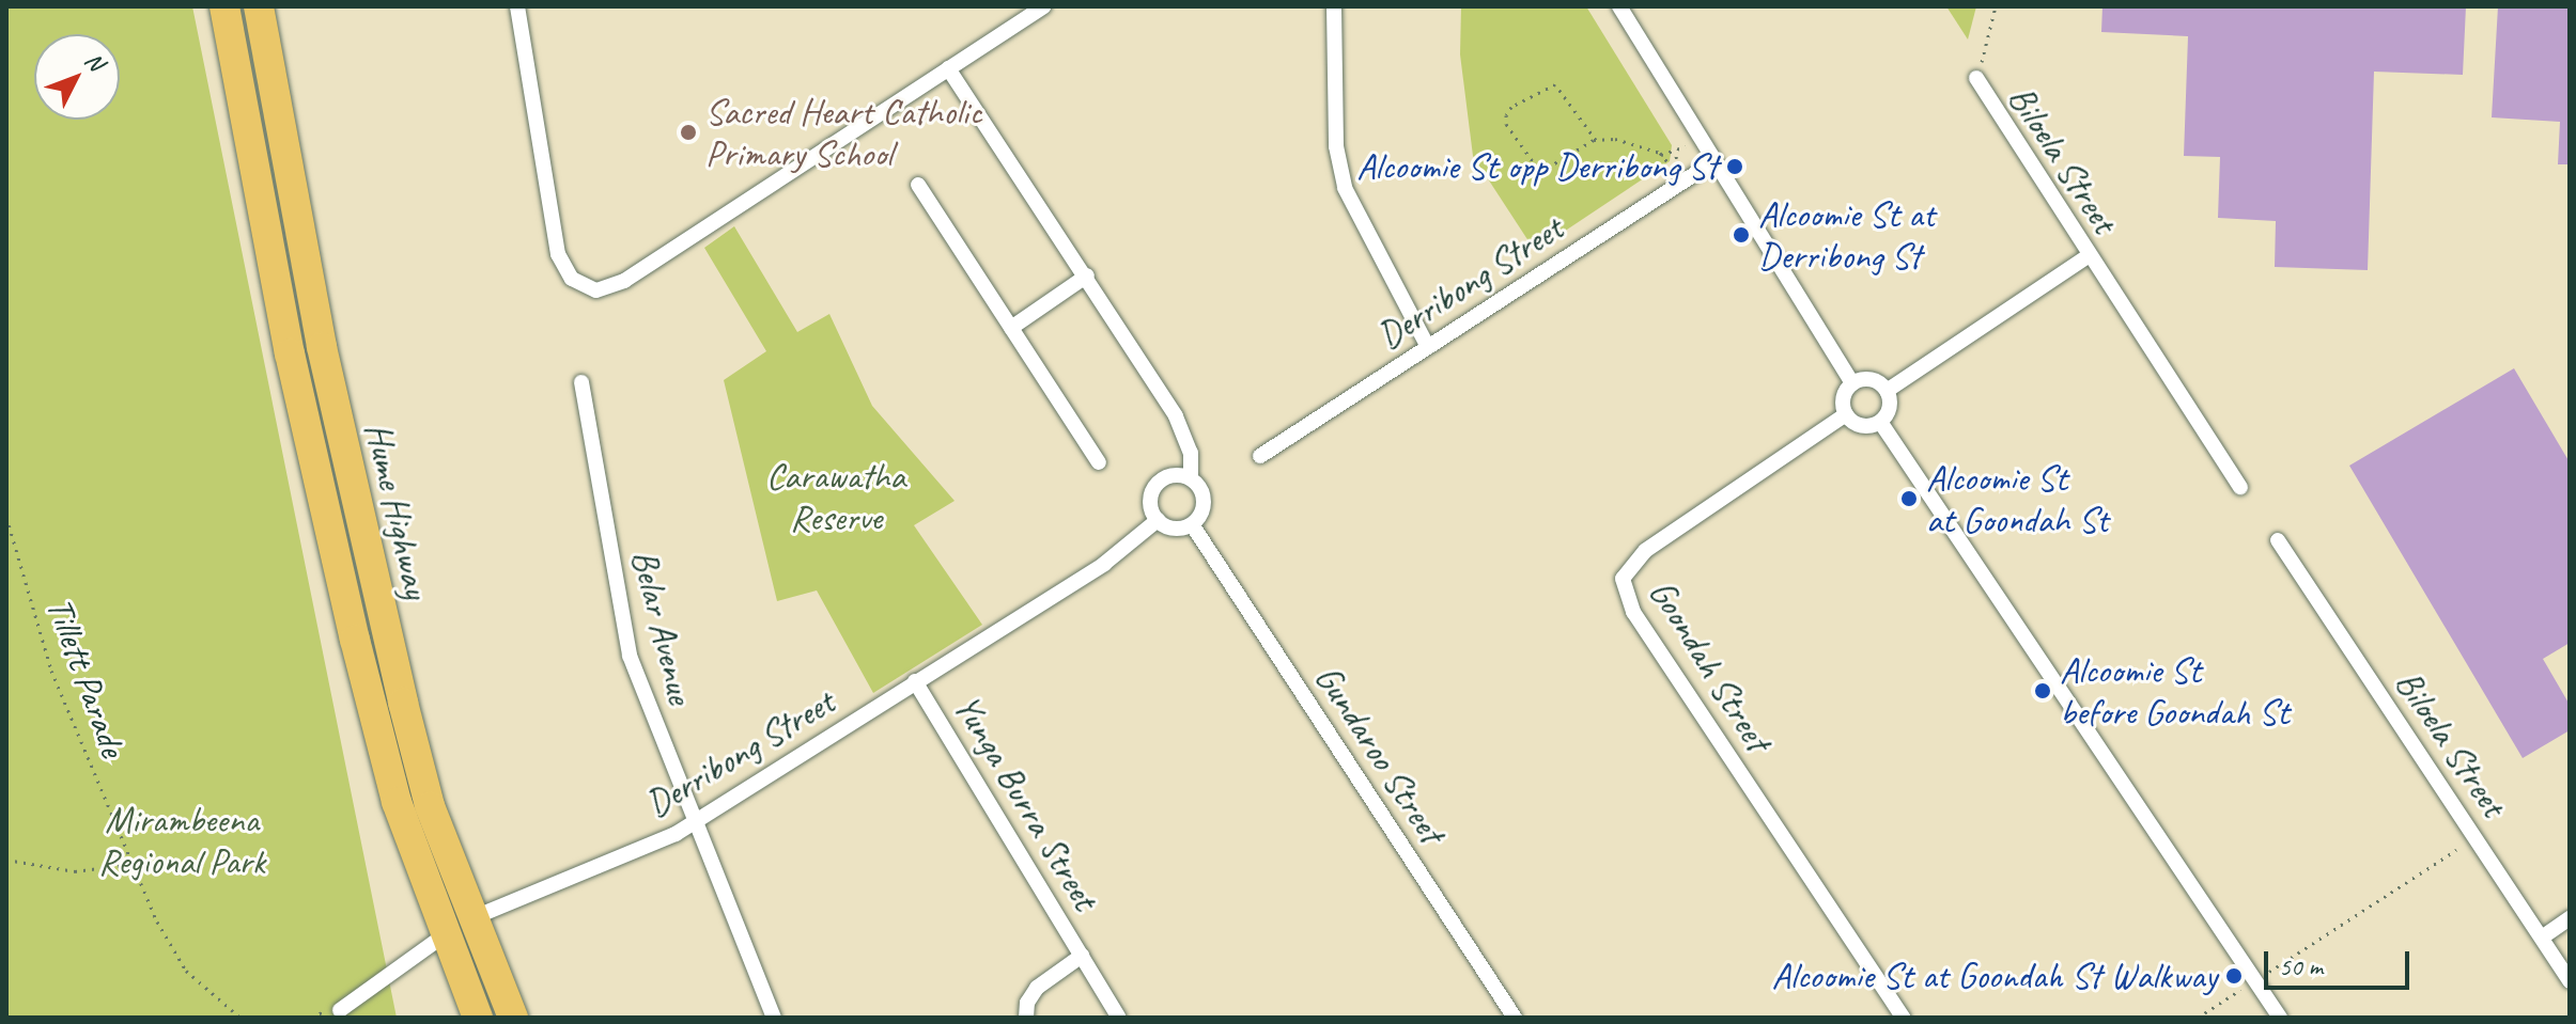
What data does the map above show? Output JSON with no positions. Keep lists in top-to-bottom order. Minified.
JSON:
{"streets":{"highway":["Hume Highway"],"street":["Biloela Street","Derribong Street","Belar Avenue","Goondah Street","Gundaroo Street","Yunga Burra Street"],"path":["Tillett Parade"]},"crossings":[["Derribong Street","Hume Highway"],["Derribong Street","Belar Avenue"],["Derribong Street","Gundaroo Street"],["Derribong Street","Yunga Burra Street"]],"parks":["Carawatha Reserve","Mirambeena Regional Park"],"places":["Sacred Heart Catholic Primary School","Alcoomie St opp Derribong St","Alcoomie St at Derribong St","Alcoomie St at Goondah St","Alcoomie St before Goondah St","Alcoomie St at Goondah St Walkway"],"scale_bar":"50 m","north":"top right"}
